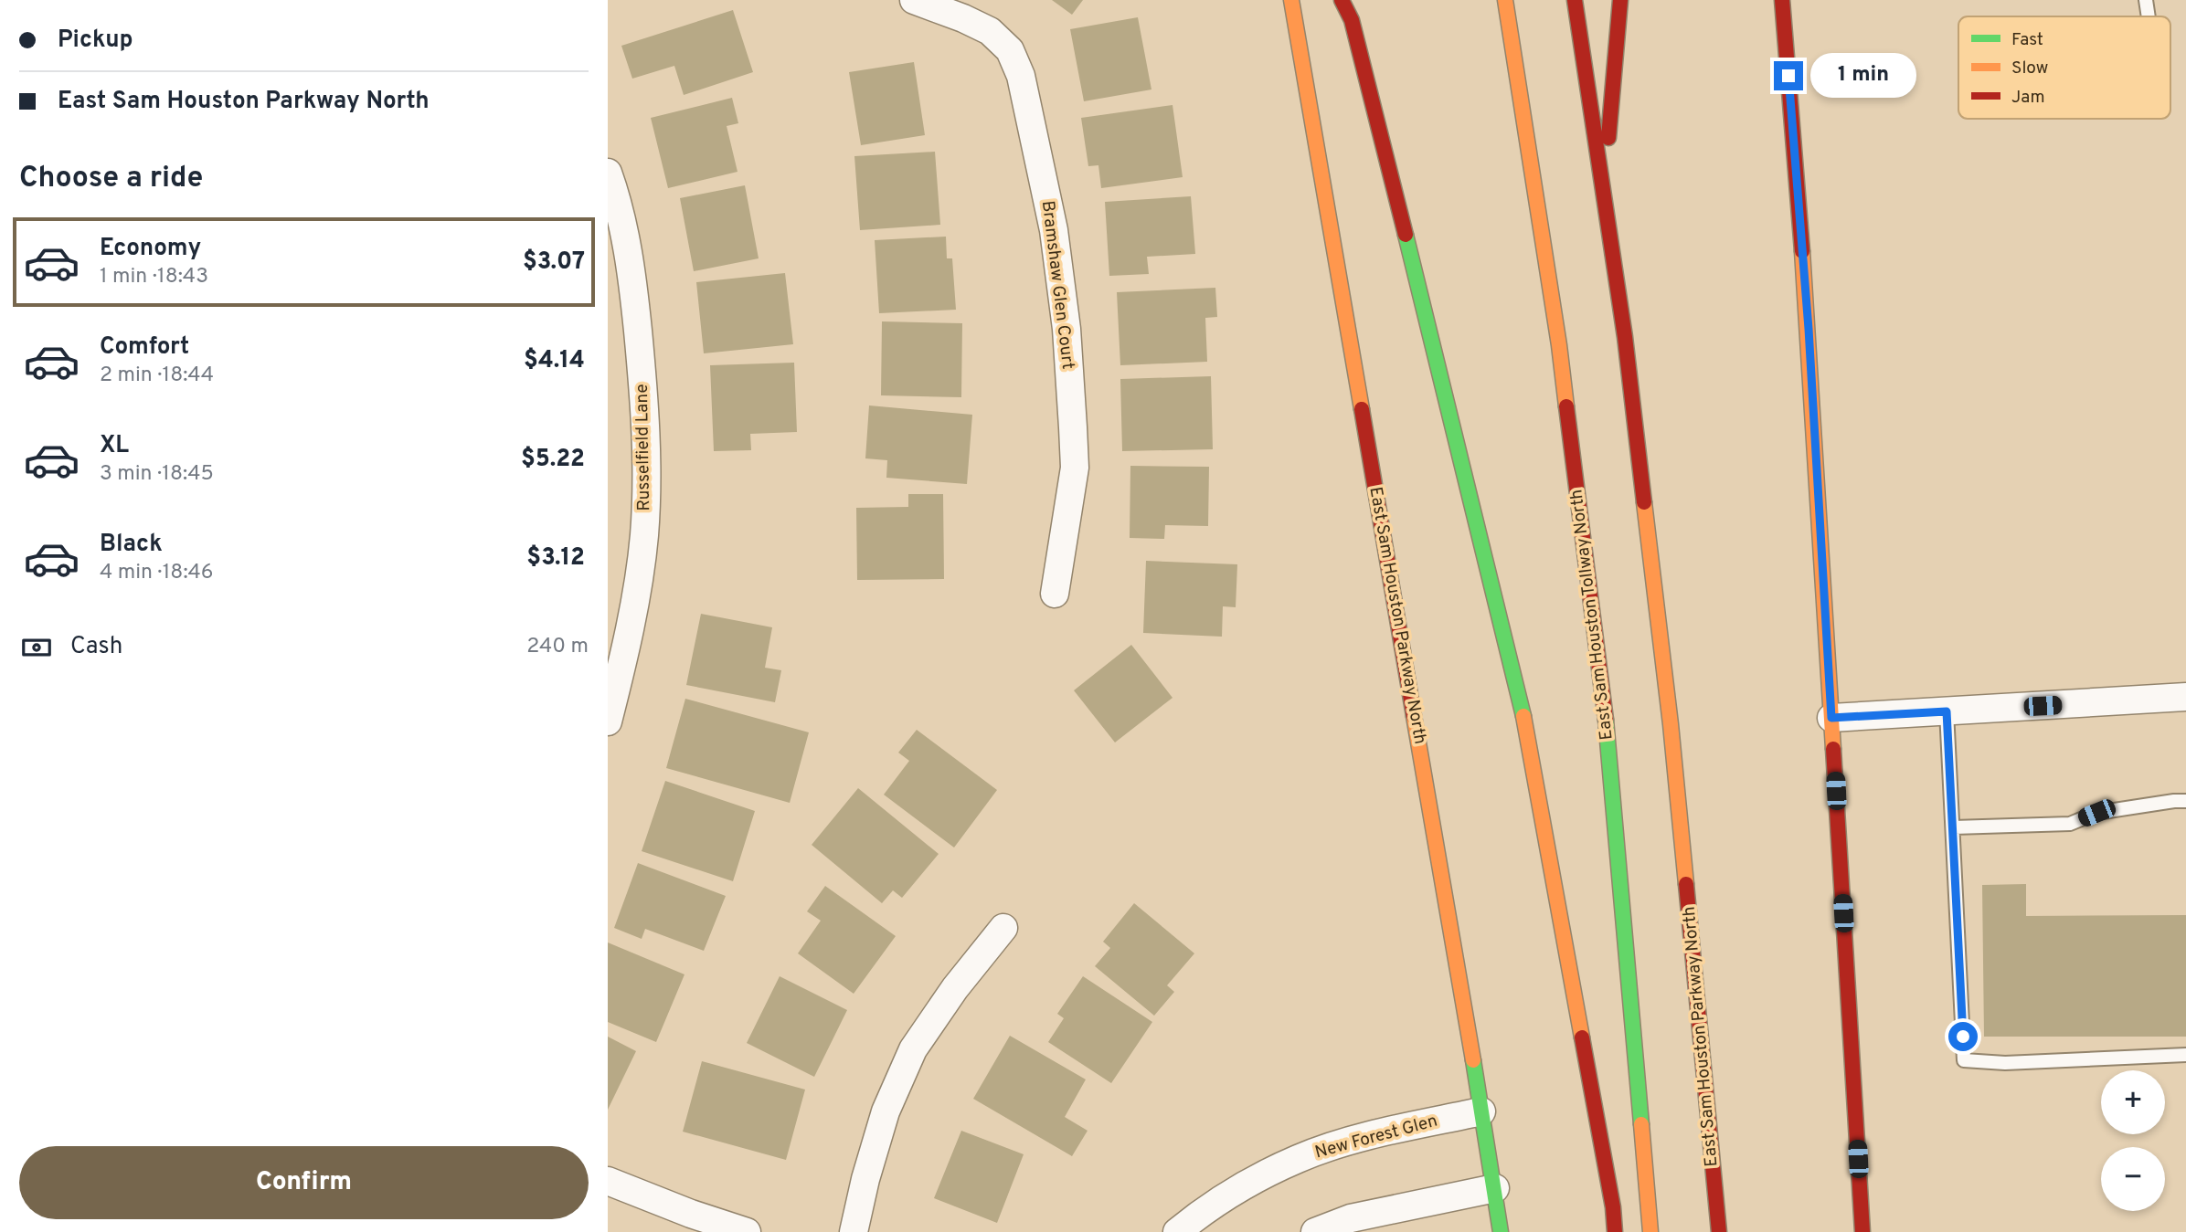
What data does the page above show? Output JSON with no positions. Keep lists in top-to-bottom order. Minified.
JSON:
{"streets":{"main road":["East Sam Houston Tollway North","East Sam Houston Parkway North"],"street":["Bramshaw Glen Court","Russelfield Lane","New Forest Glen"]},"crossings":[["East Sam Houston Parkway North","New Forest Glen"]],"legend":["Fast","Slow","Jam"],"page":{"banner":["Pickup","East Sam Houston Parkway North"],"bubble":"1 min","heading":"Choose a ride","list":[{"name":"Economy","note":"1 min · 18:43","value":"$3.07"},{"name":"Comfort","note":"2 min · 18:44","value":"$4.14"},{"name":"XL","note":"3 min · 18:45","value":"$5.22"},{"name":"Black","note":"4 min · 18:46","value":"$3.12"}],"pay":["Cash","240 m"],"map_buttons":["+","−"],"buttons":"Confirm"}}
